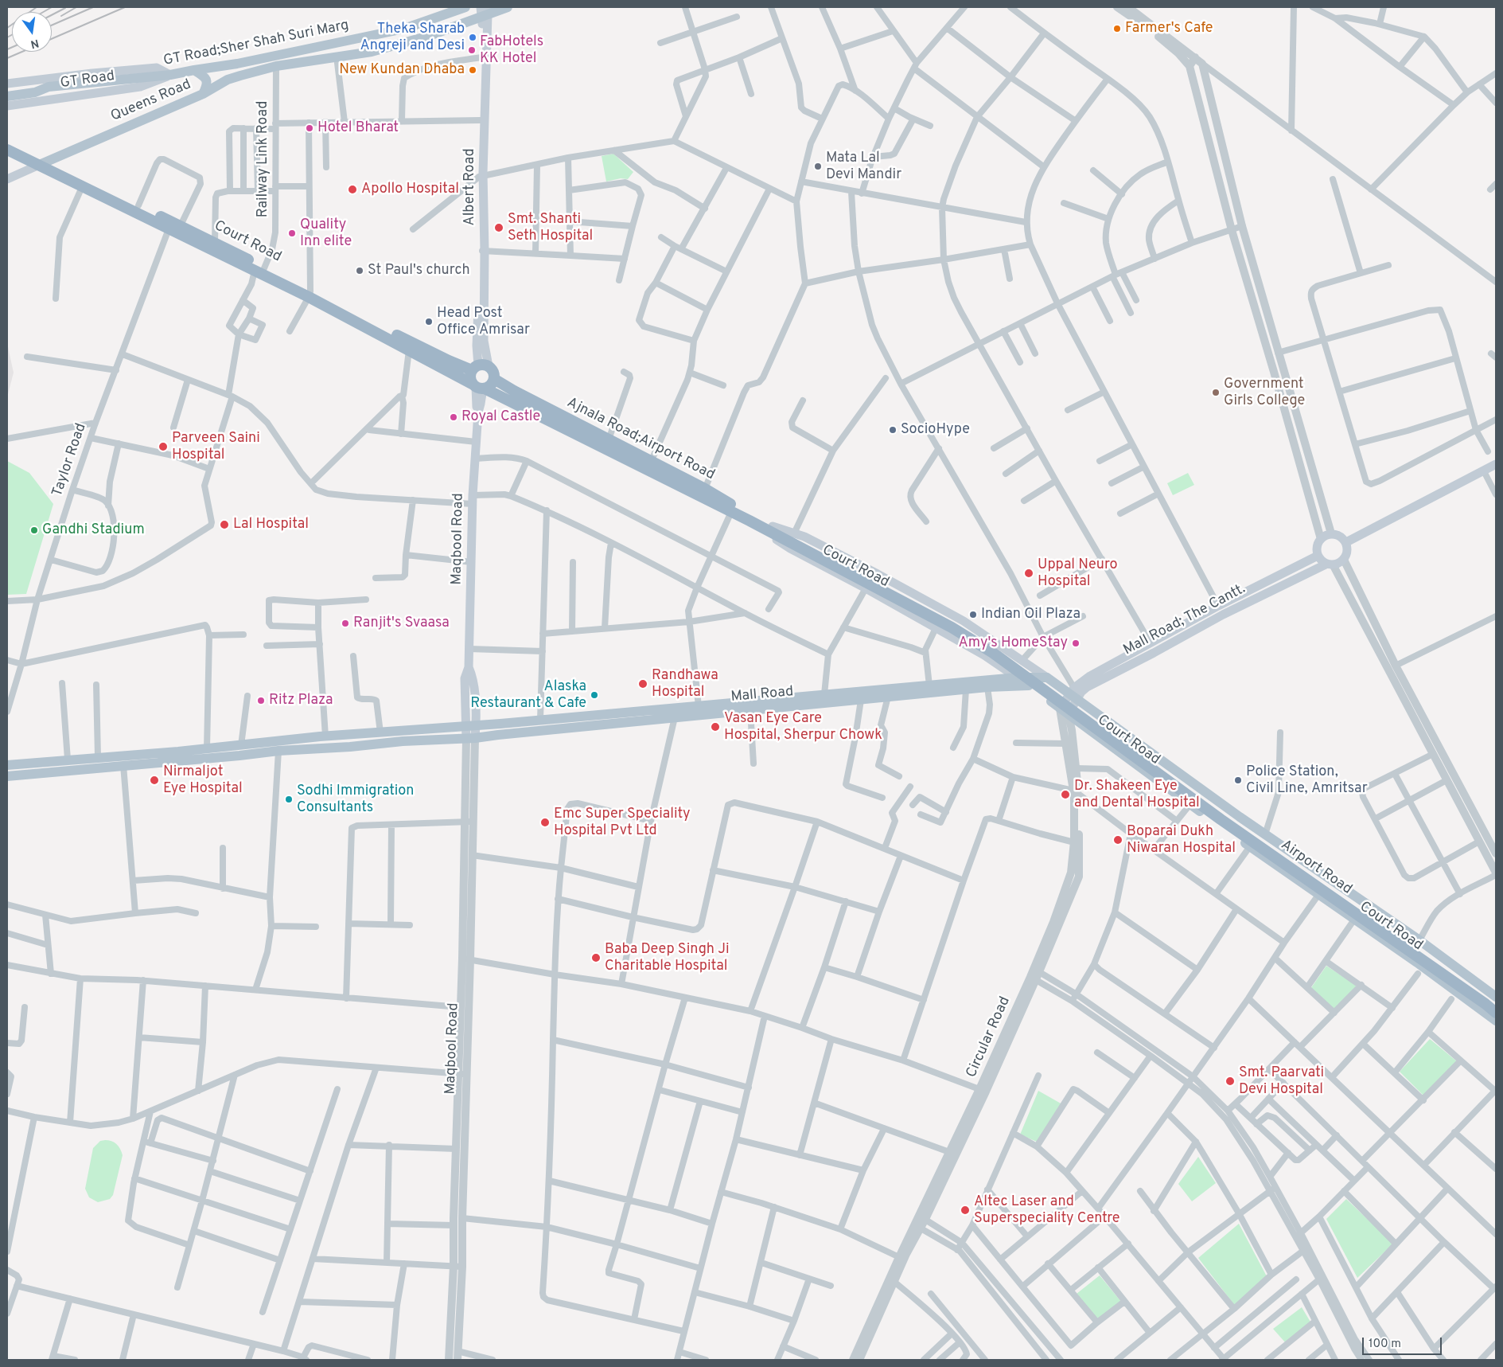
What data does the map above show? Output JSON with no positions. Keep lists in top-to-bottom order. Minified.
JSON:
{"streets":{"highway":["Court Road","Ajnala Road;Airport Road","Airport Road"],"main road":["GT Road;Sher Shah Suri Marg","GT Road","Queens Road","Albert Road","Maqbool Road","Mall Road; The Cantt.","Mall Road"],"street":["Railway Link Road","Taylor Road","Circular Road"]},"crossings":[["GT Road;Sher Shah Suri Marg","GT Road"],["GT Road;Sher Shah Suri Marg","Queens Road"],["GT Road;Sher Shah Suri Marg","Railway Link Road"],["GT Road;Sher Shah Suri Marg","Albert Road"],["Queens Road","Railway Link Road"],["Queens Road","Court Road"],["Railway Link Road","Court Road"],["Albert Road","Court Road"],["Albert Road","Ajnala Road;Airport Road"],["Albert Road","Maqbool Road"],["Court Road","Ajnala Road;Airport Road"],["Court Road","Taylor Road"],["Court Road","Maqbool Road"],["Court Road","Mall Road; The Cantt."],["Court Road","Mall Road"],["Court Road","Circular Road"],["Ajnala Road;Airport Road","Maqbool Road"],["Maqbool Road","Mall Road"],["Mall Road; The Cantt.","Circular Road"]],"places":["Farmer's Cafe","Theka Sharab Angreji and Desi","FabHotels KK Hotel","New Kundan Dhaba","Hotel Bharat","Mata Lal Devi Mandir","Apollo Hospital","Smt. Shanti Seth Hospital","Quality Inn elite","St Paul's church","Head Post Office Amrisar","Government Girls College","Royal Castle","SocioHype","Parveen Saini Hospital","Lal Hospital","Gandhi Stadium","Uppal Neuro Hospital","Indian Oil Plaza","Ranjit's Svaasa","Amy's HomeStay","Randhawa Hospital","Alaska Restaurant & Cafe","Ritz Plaza","Vasan Eye Care Hospital, Sherpur Chowk","Nirmaljot Eye Hospital","Police Station, Civil Line, Amritsar","Dr. Shakeen Eye and Dental Hospital","Sodhi Immigration Consultants","Emc Super Speciality Hospital Pvt Ltd","Boparai Dukh Niwaran Hospital","Baba Deep Singh Ji Charitable Hospital","Smt. Paarvati Devi Hospital","Altec Laser and Superspeciality Centre"],"scale_bar":"100 m","north":"bottom"}
